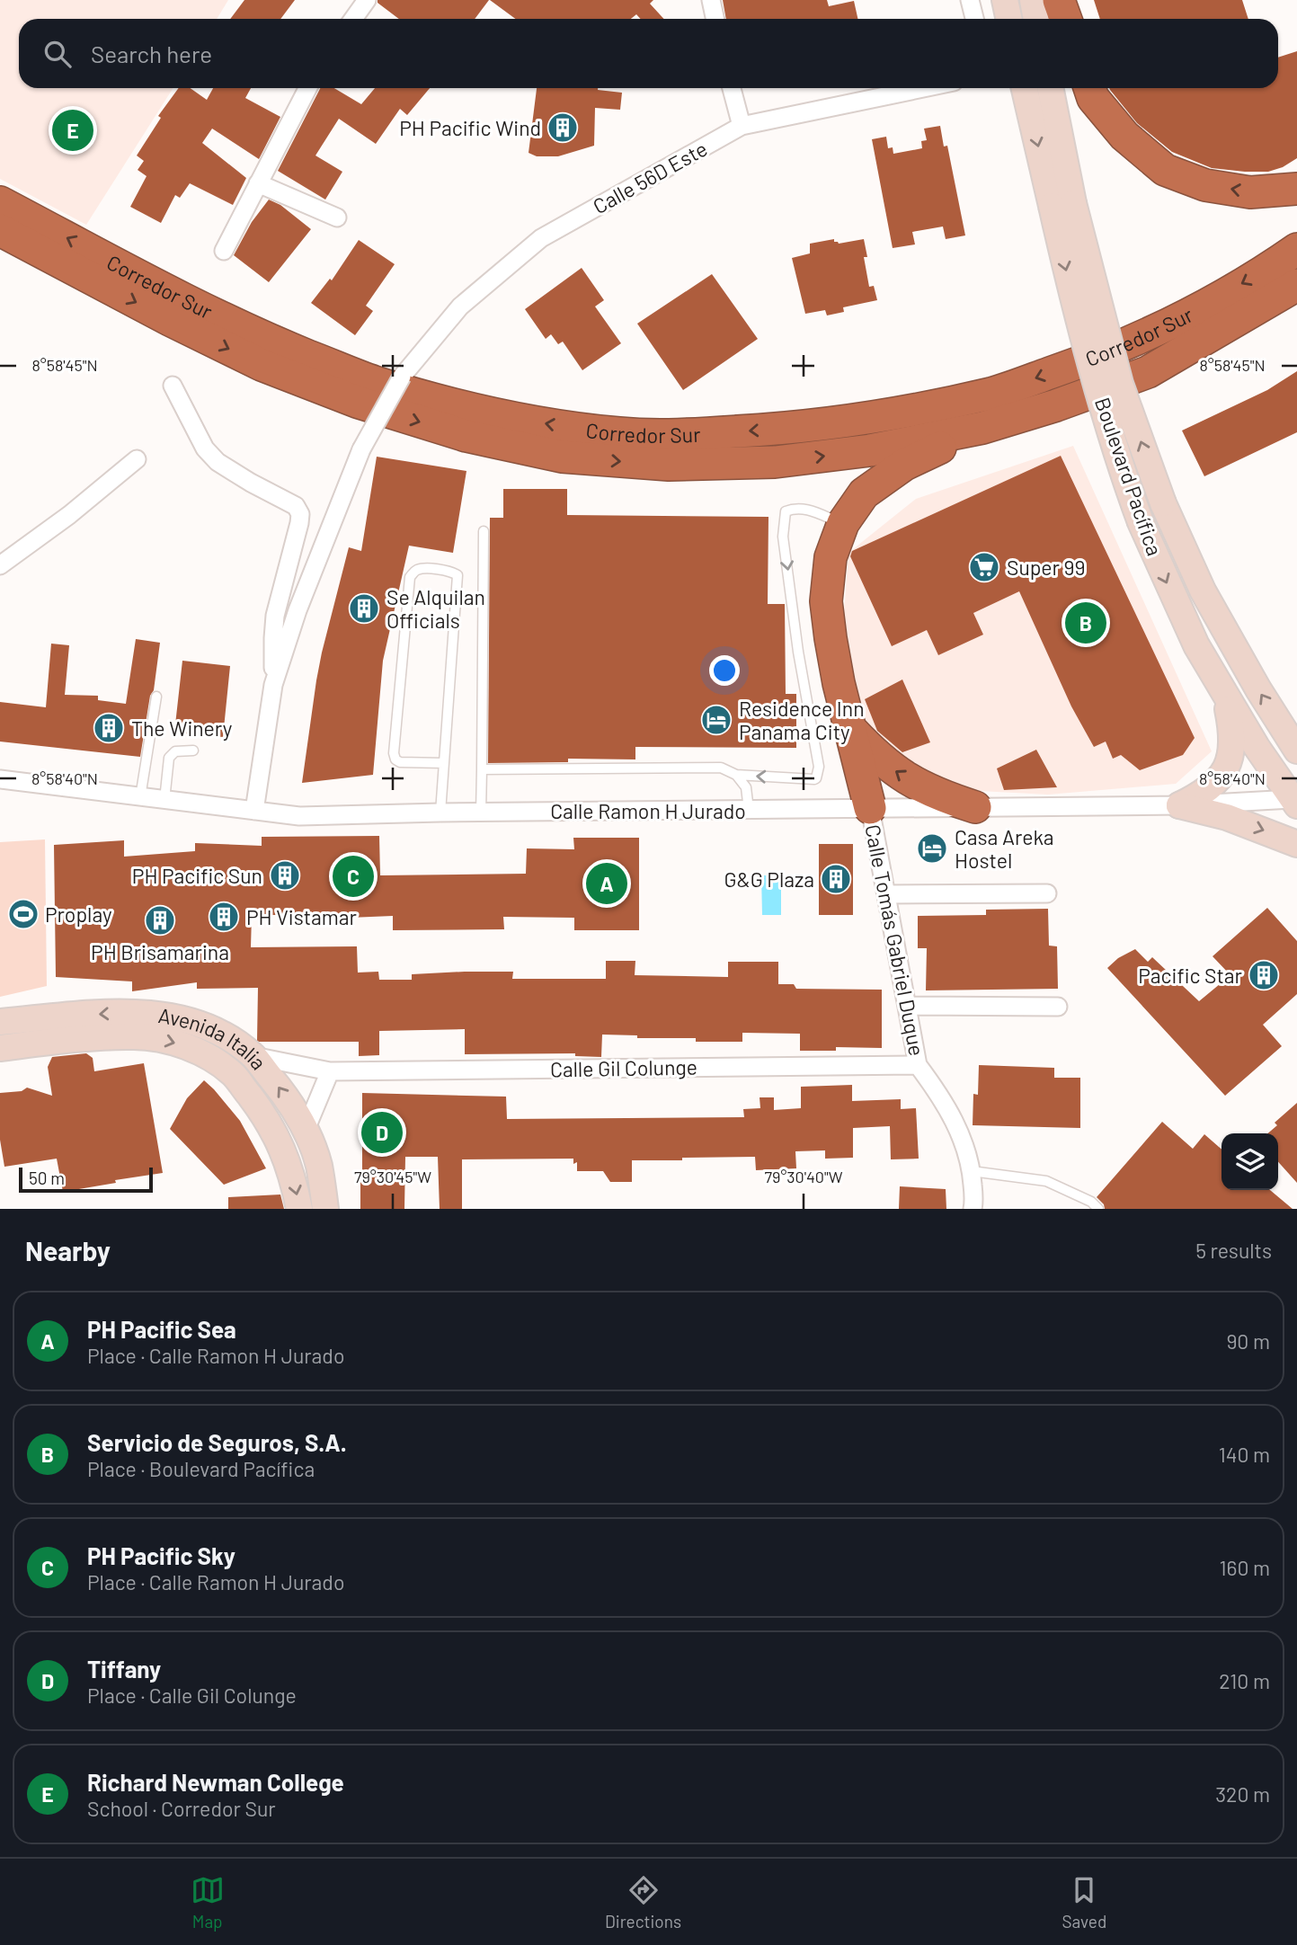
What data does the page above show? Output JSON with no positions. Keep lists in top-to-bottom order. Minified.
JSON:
{"streets":{"highway":["Corredor Sur"],"street":["Calle 56D Este","Boulevard Pacífica","Calle Ramon H Jurado","Calle Tomás Gabriel Duque","Avenida Italia","Calle Gil Colunge"]},"crossings":[["Boulevard Pacífica","Calle Ramon H Jurado"],["Calle Ramon H Jurado","Calle Tomás Gabriel Duque"],["Calle Tomás Gabriel Duque","Calle Gil Colunge"],["Avenida Italia","Calle Gil Colunge"]],"places":{"building":["PH Pacific Wind","Se Alquilan Officials","The Winery","PH Pacific Sun","G&G Plaza","PH Vistamar","PH Brisamarina","Pacific Star"],"supermarket":["Super 99"],"hotel":["Residence Inn Panama City","Casa Areka Hostel"],"sports":["Proplay"]},"scale_bar":"50 m","page":{"search":"Search here","pins":["E","B","C","A","D"],"scale":"50 m","heading":["Nearby","5 results"],"list":[{"mark":"A","name":"PH Pacific Sea","note":"Place · Calle Ramon H Jurado","value":"90 m"},{"mark":"B","name":"Servicio de Seguros, S.A.","note":"Place · Boulevard Pacífica","value":"140 m"},{"mark":"C","name":"PH Pacific Sky","note":"Place · Calle Ramon H Jurado","value":"160 m"},{"mark":"D","name":"Tiffany","note":"Place · Calle Gil Colunge","value":"210 m"},{"mark":"E","name":"Richard Newman College","note":"School · Corredor Sur","value":"320 m"}],"nav":["Map","Directions","Saved"]},"coordinates":["8°58'45\"N","8°58'40\"N","79°30'45\"W","79°30'40\"W"]}
